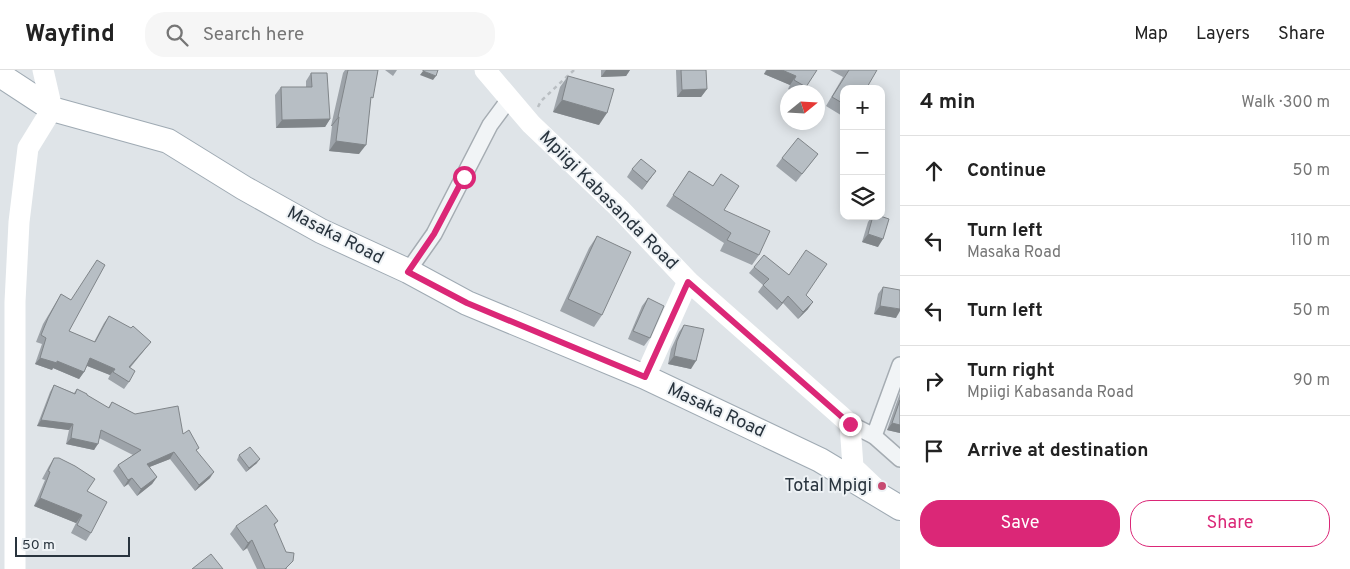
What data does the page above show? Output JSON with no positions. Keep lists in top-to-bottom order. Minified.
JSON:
{"streets":{"main road":["Mpiigi Kabasanda Road","Masaka Road"]},"places":["Total Mpigi"],"scale_bar":"50 m","north":"right","page":{"header":"Wayfind","search":"Search here","nav":["Map","Layers","Share"],"heading":["4 min","Walk · 300 m"],"map_buttons":["+","−"],"list":[["Continue","50 m"],["Turn left","Masaka Road","110 m"],["Turn left","50 m"],["Turn right","Mpiigi Kabasanda Road","90 m"],"Arrive at destination"],"buttons":["Save","Share"],"scale":"50 m"}}
